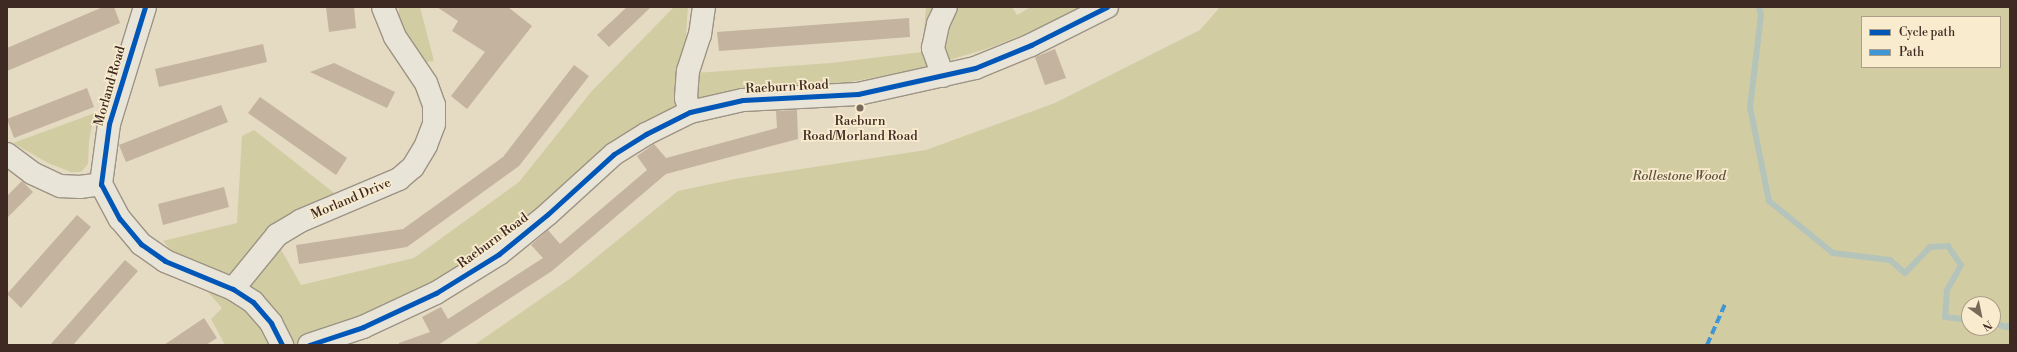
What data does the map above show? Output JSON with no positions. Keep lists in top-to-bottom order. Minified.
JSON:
{"streets":{"street":["Morland Road","Raeburn Road","Morland Drive"]},"parks":["Rollestone Wood"],"places":["Raeburn Road/Morland Road"],"legend":["Cycle path","Path"],"north":"bottom right"}
